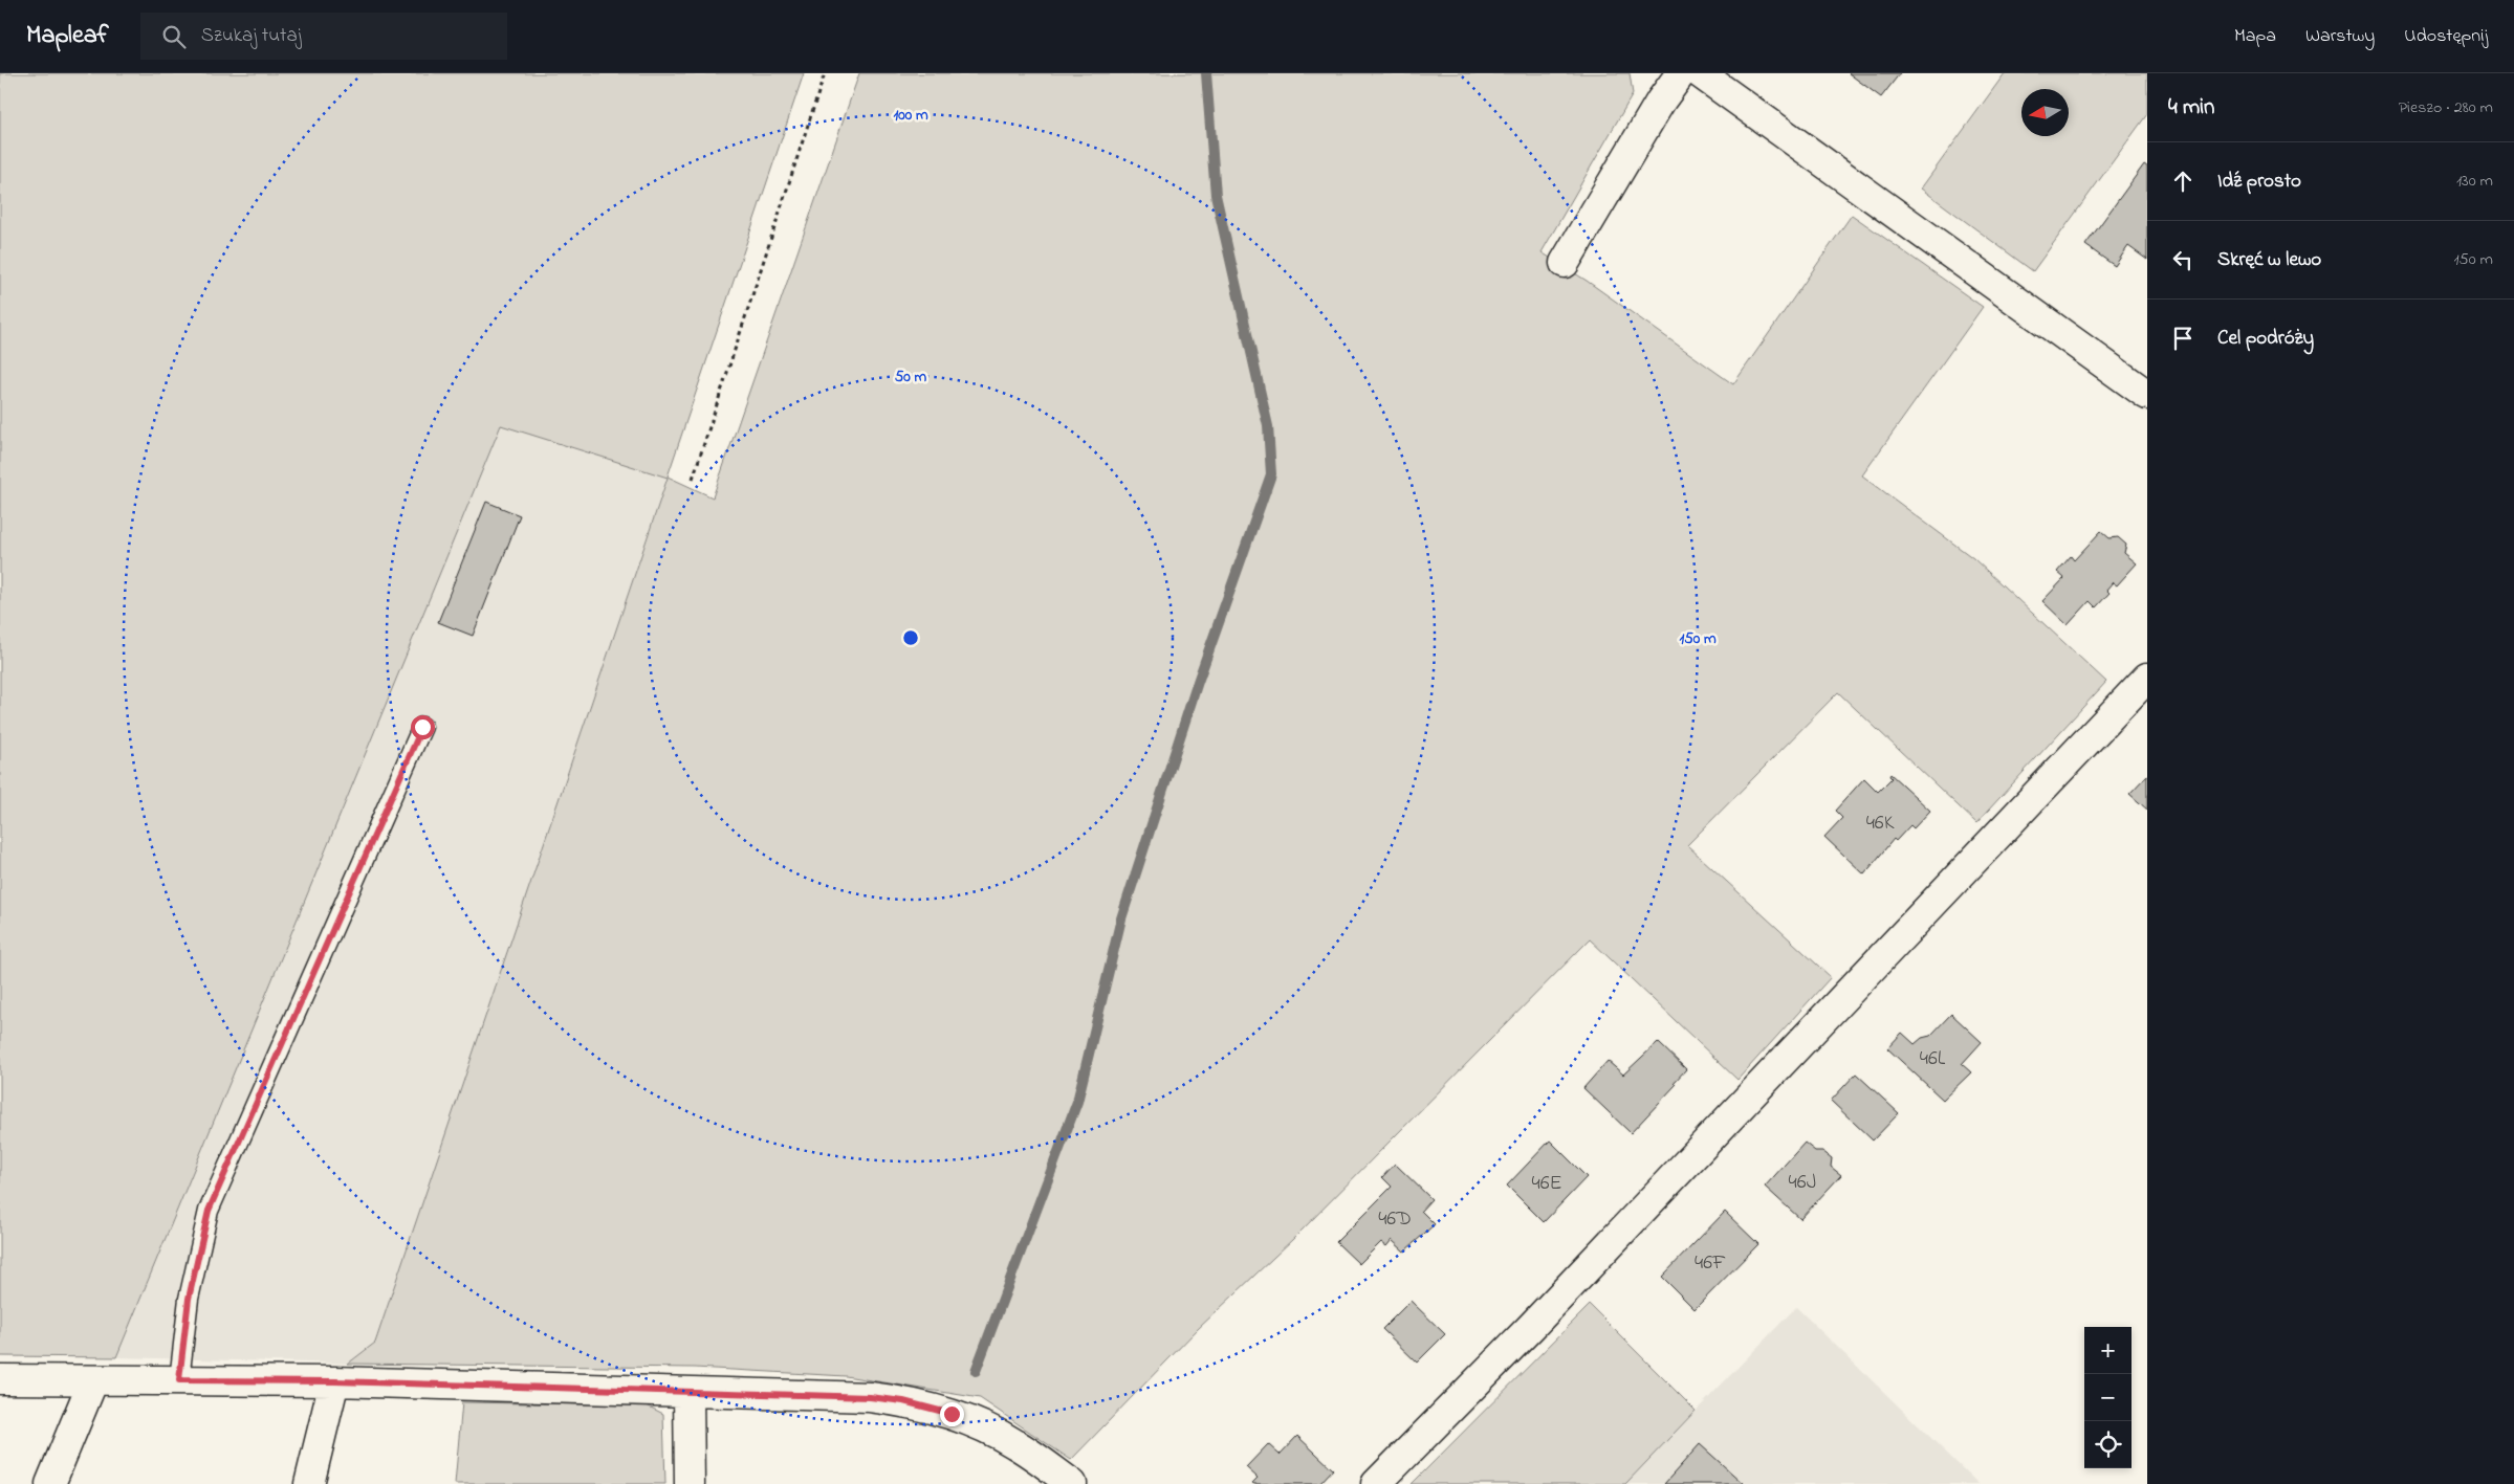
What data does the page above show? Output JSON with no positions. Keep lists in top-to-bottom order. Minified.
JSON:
{"house_numbers":["46K","46L","46J","46E","46D","46F"],"north":"left","page":{"header":"Mapleaf","search":"Szukaj tutaj","nav":["Mapa","Warstwy","Udostępnij"],"heading":["4 min","Pieszo · 280 m"],"list":[["Idź prosto","130 m"],["Skręć w lewo","150 m"],"Cel podróży"],"map_buttons":["+","−"]},"rings":["100 m","50 m","150 m"]}
